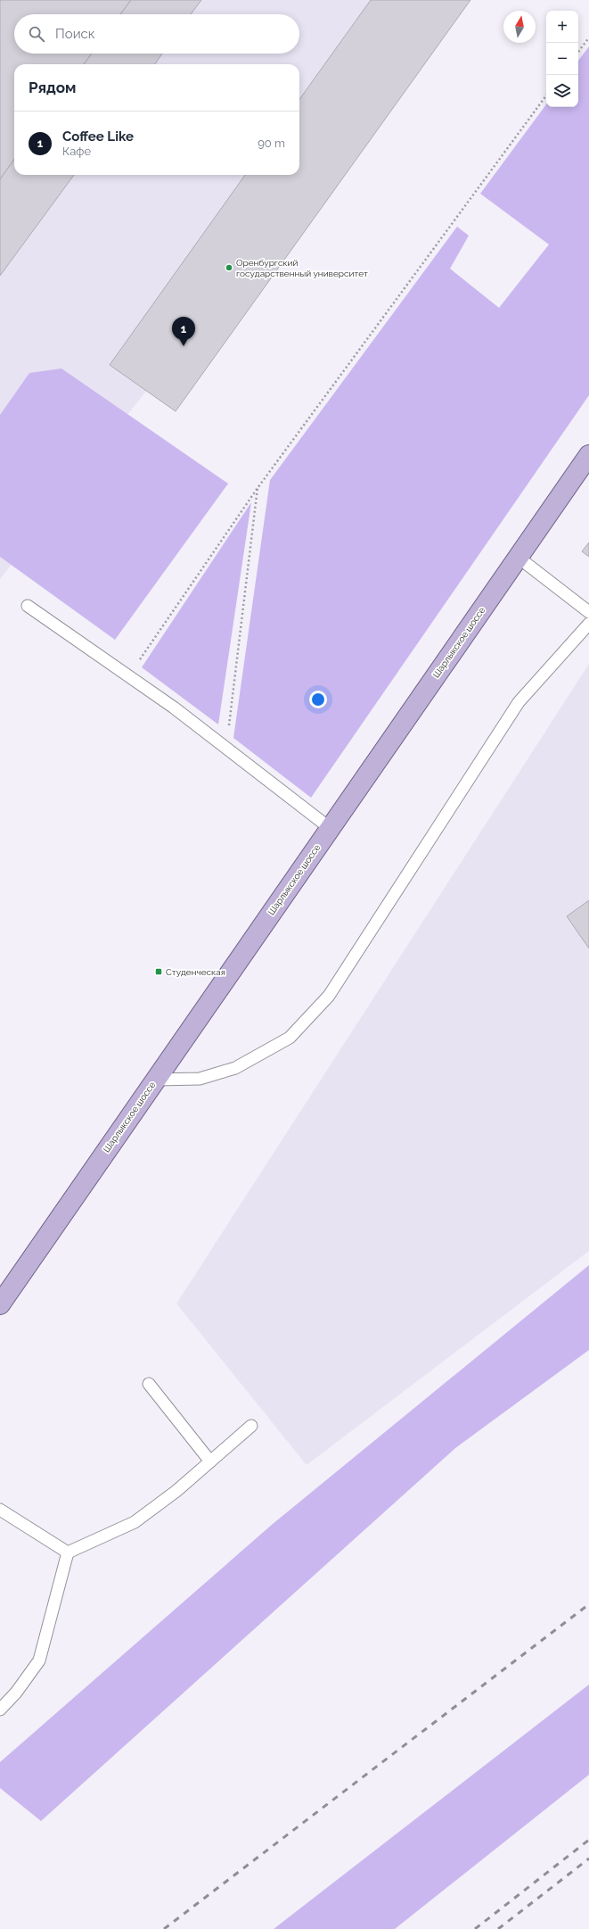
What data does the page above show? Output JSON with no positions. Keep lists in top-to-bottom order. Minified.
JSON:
{"streets":{"main road":["Шарлыкское шоссе"]},"places":{"other":["Оренбургский государственный университет"],"transit":["Студенческая"]},"north":"top","page":{"map_buttons":["+","−"],"search":"Поиск","heading":"Рядом","list":[{"mark":"1","name":"Coffee Like","note":"Кафе","value":"90 m"}],"pins":"1"}}
